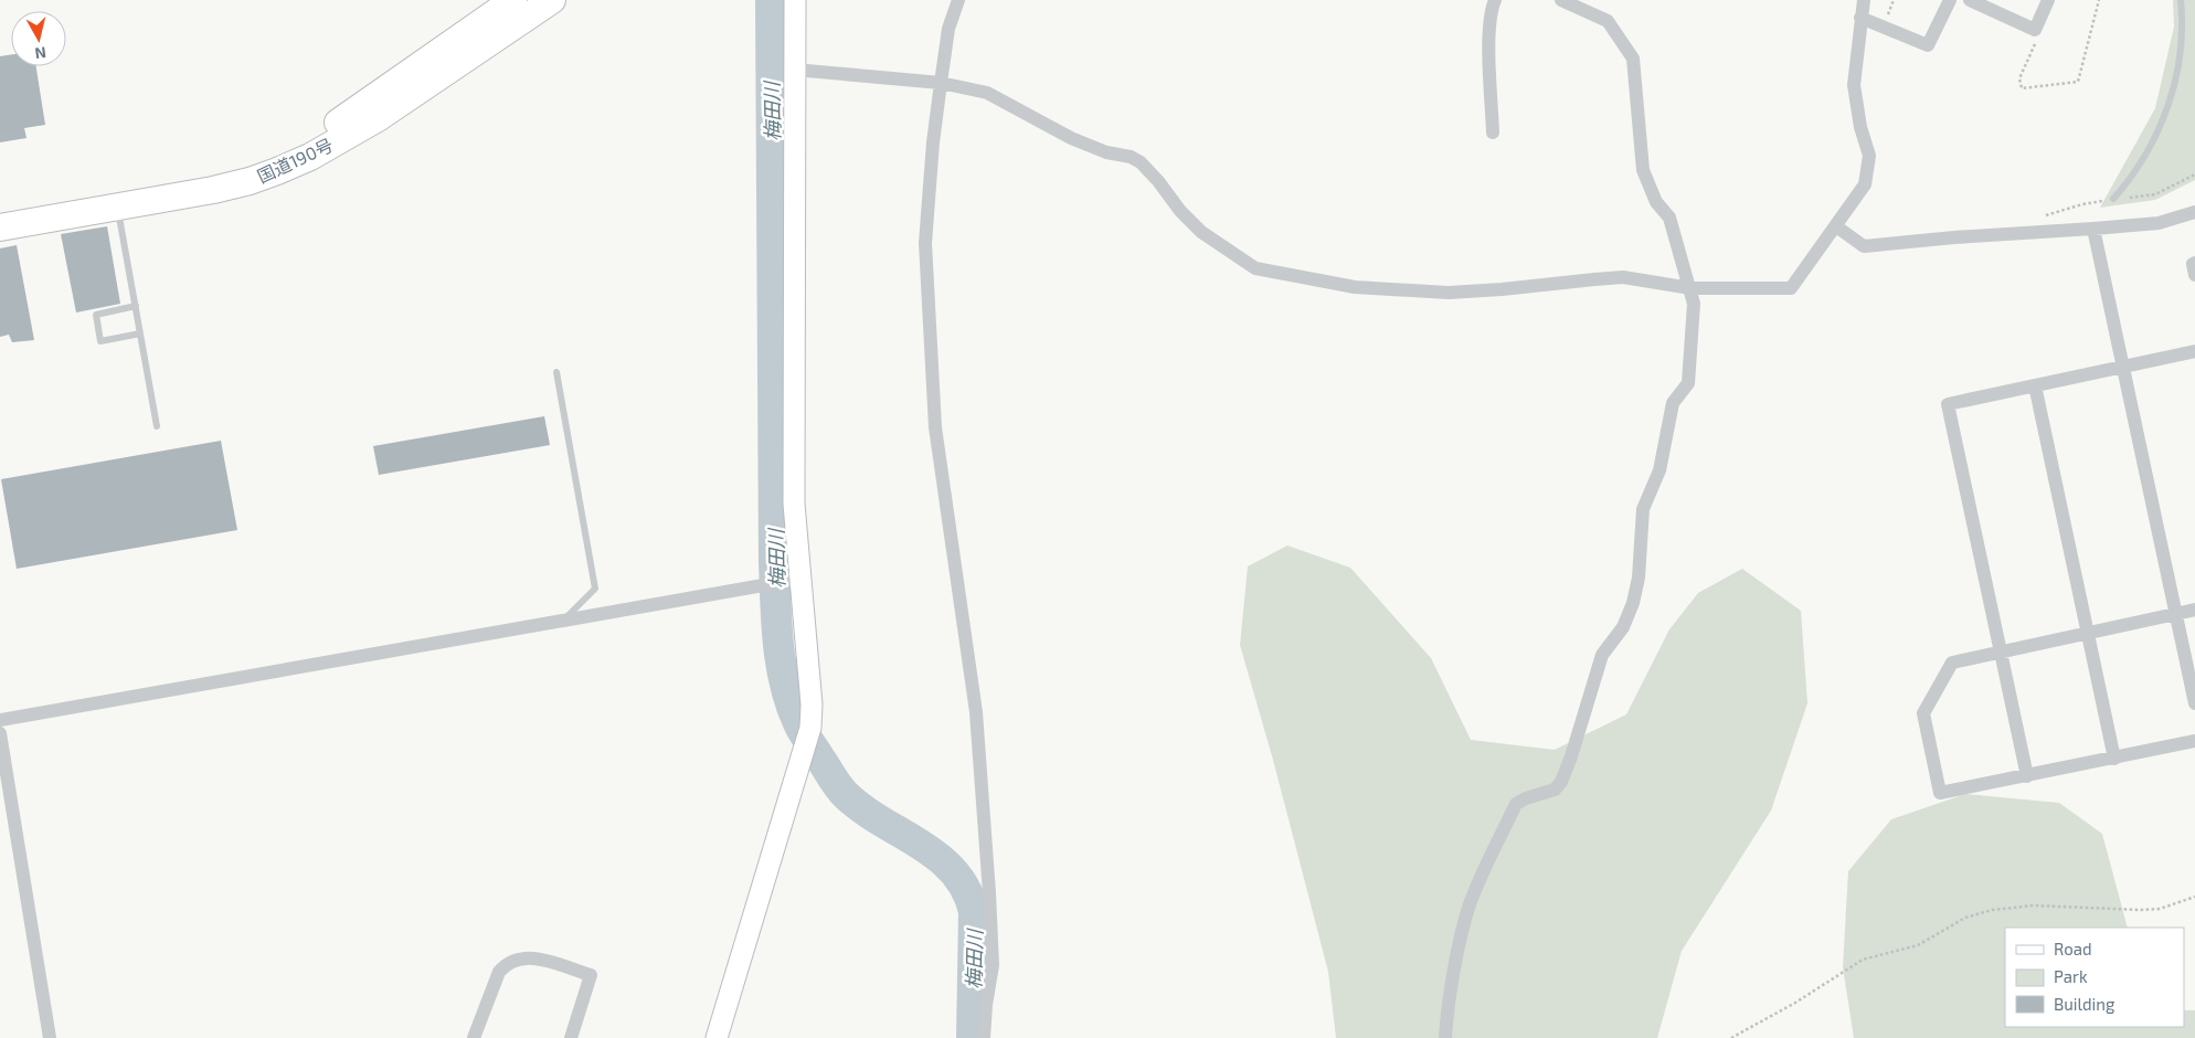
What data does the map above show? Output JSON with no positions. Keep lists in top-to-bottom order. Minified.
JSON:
{"streets":{"highway":["国道190号"]},"water":["梅田川"],"legend":["Road","Park","Building"],"north":"bottom"}
